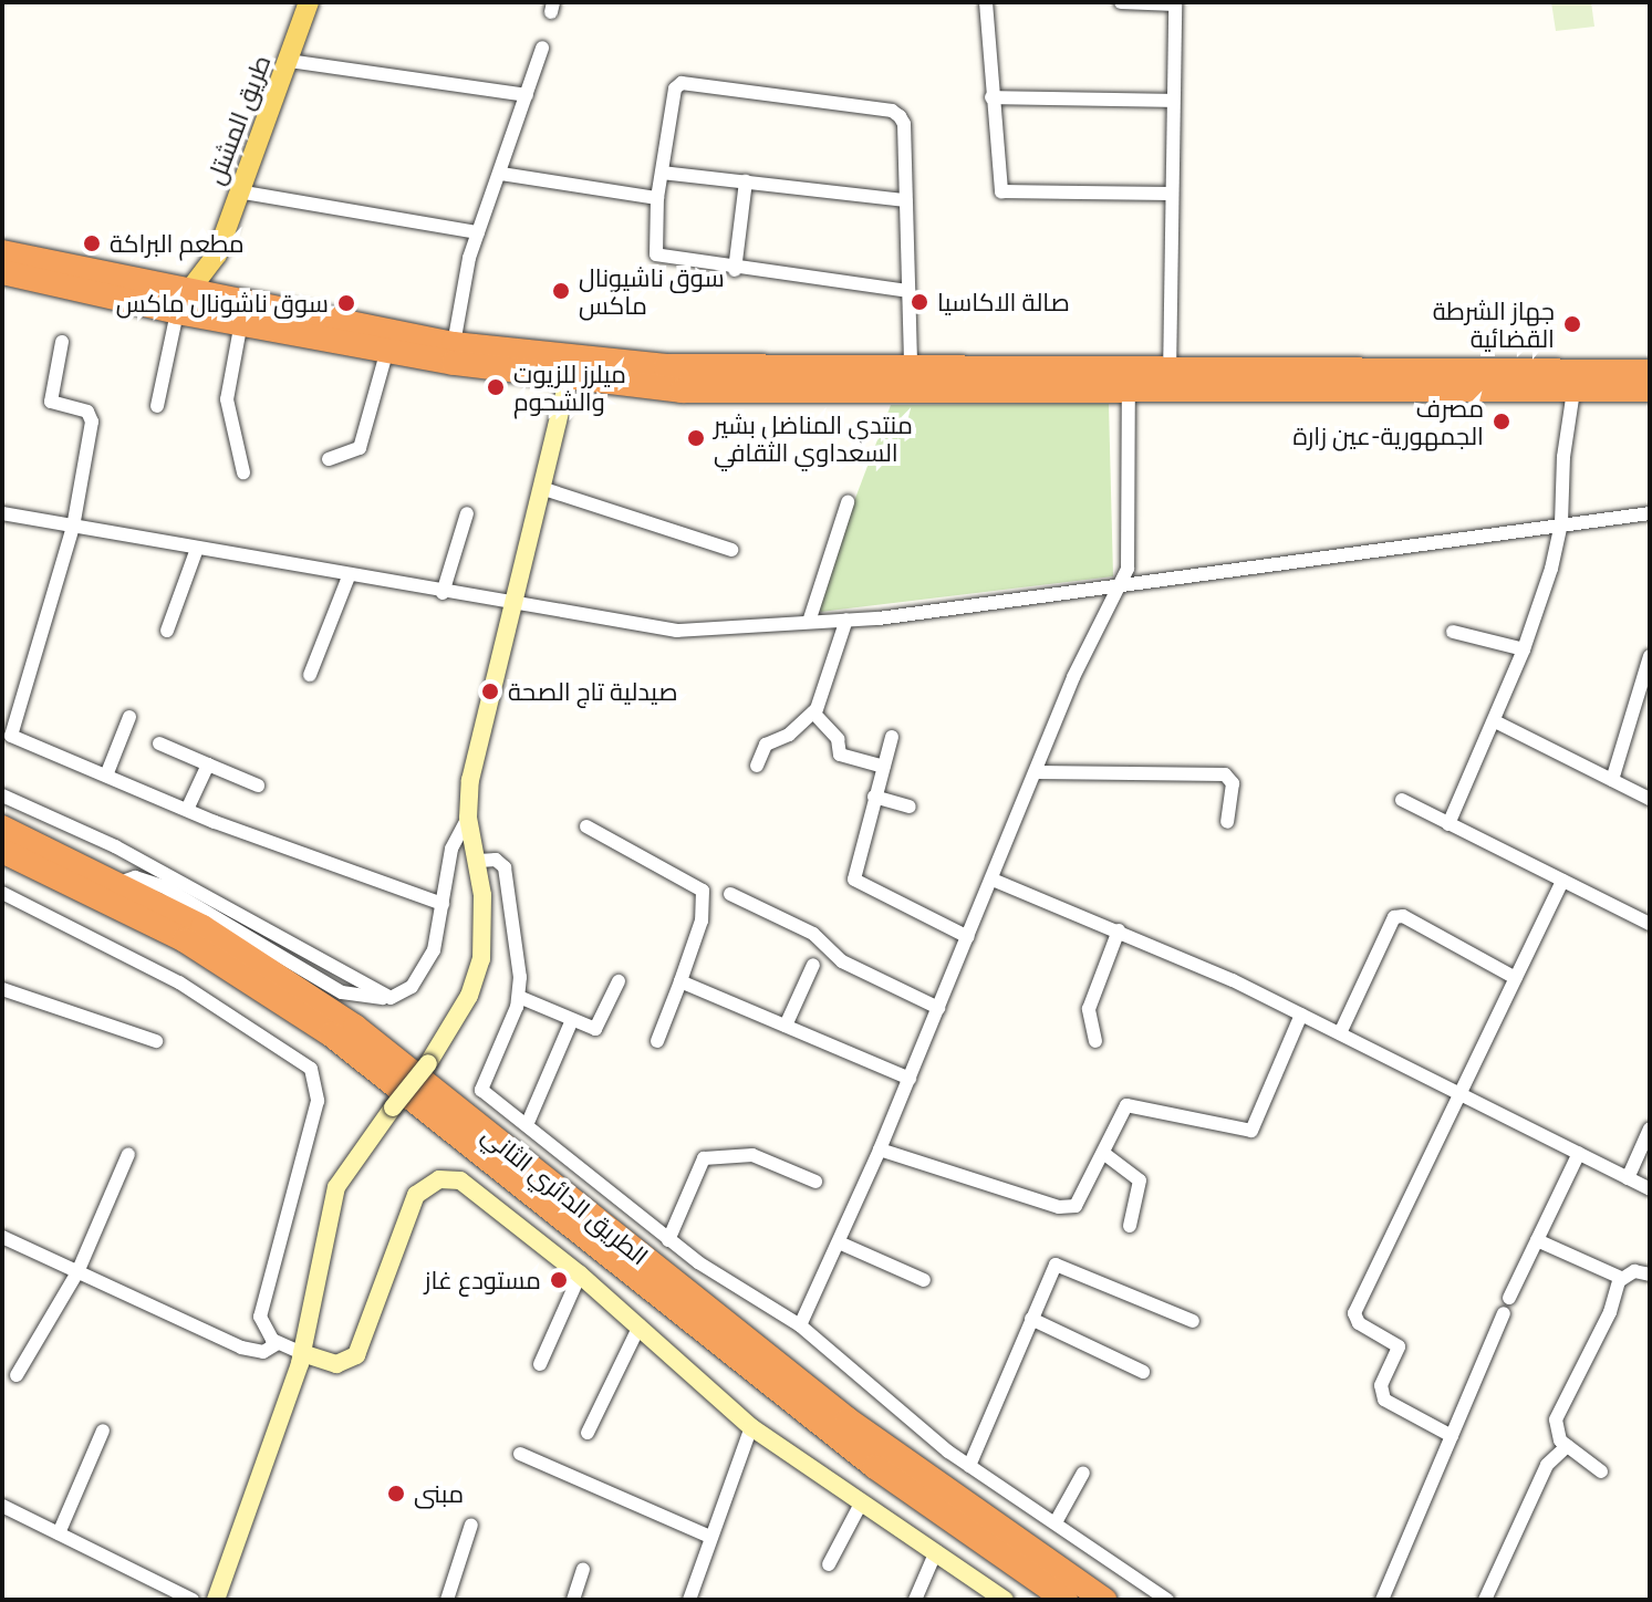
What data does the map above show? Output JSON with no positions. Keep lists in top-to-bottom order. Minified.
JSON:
{"streets":{"highway":["الطريق الدائري الثاني"],"main road":["طريق المشتل"]},"places":["مطعم البراكة","سوق ناشيونال ماكس","صالة الاكاسيا","سوق ناشونال ماكس","جهاز الشرطة القضائية","ميلرز للزيوت والشحوم","مصرف الجمهورية-عين زارة","منتدي المناضل بشير السعداوي الثقافي","صيدلية تاج الصحة","مستودع غاز","مبنى"]}
